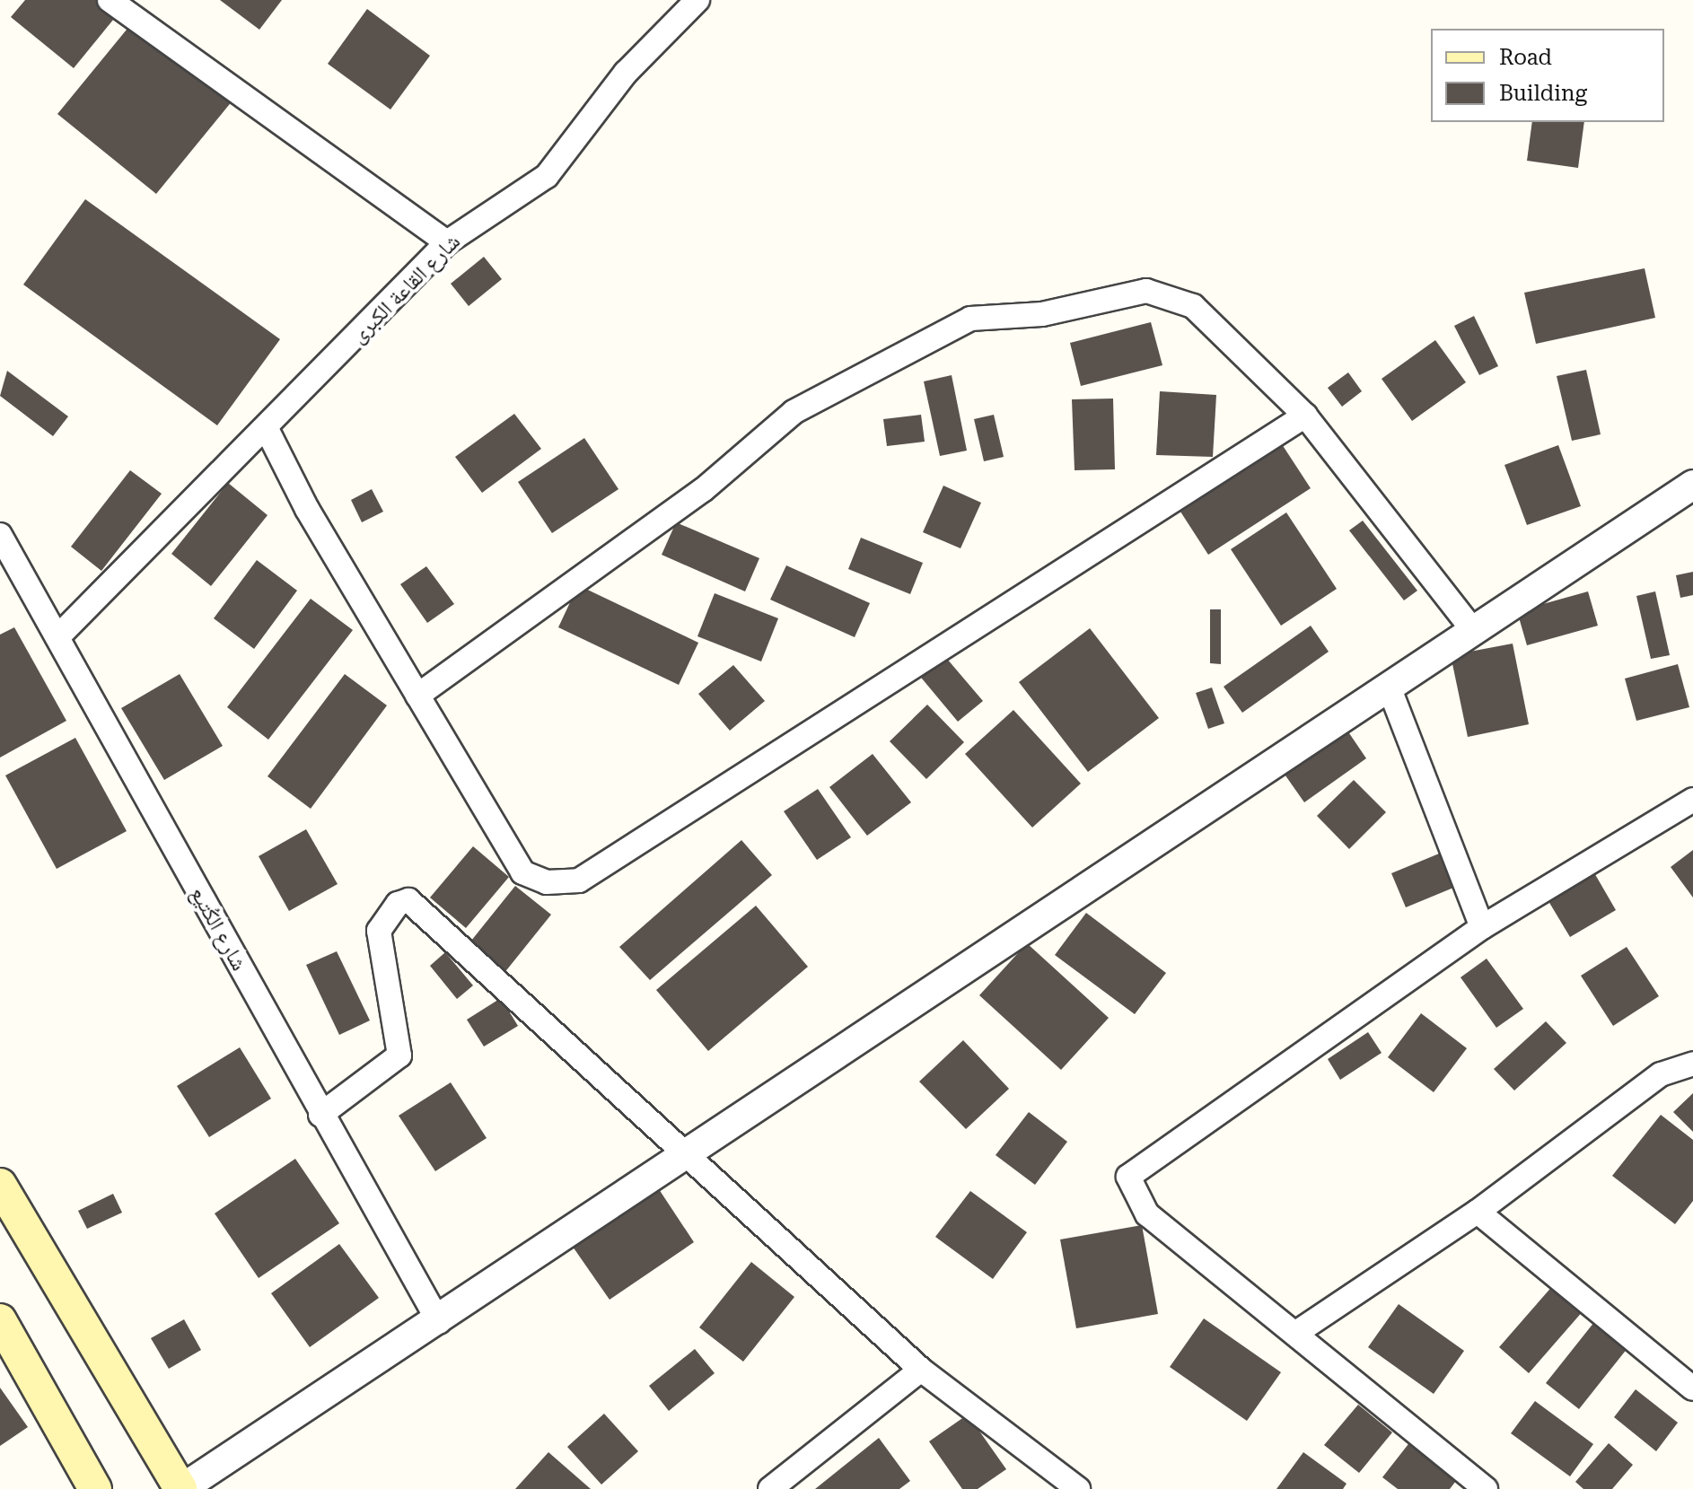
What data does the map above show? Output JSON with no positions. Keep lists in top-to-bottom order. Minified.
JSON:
{"streets":{"street":["شارع القاعة الكبرى","شارع الكُتيع"]},"crossings":[["شارع القاعة الكبرى","شارع الكُتيع"]],"legend":["Road","Building"]}
